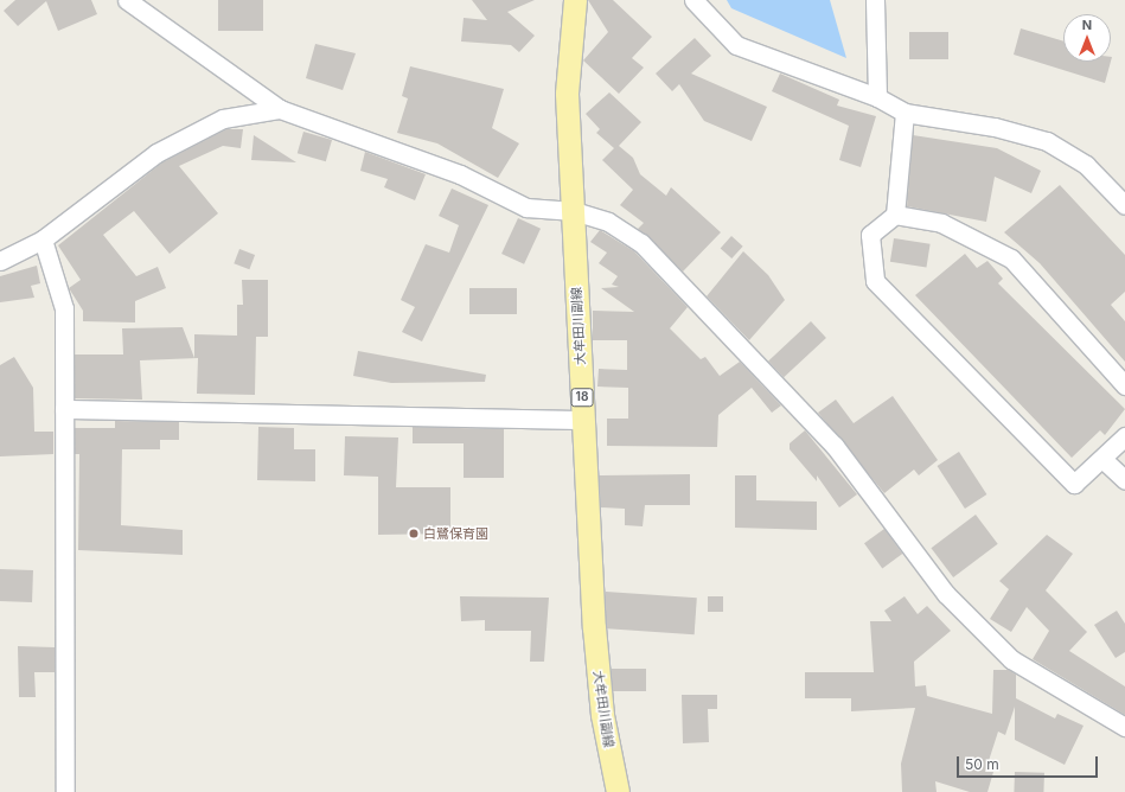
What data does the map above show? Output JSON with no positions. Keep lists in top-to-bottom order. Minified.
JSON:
{"streets":{"main road":["大牟田川副線","18"]},"places":["白鷺保育園"],"scale_bar":"50 m","north":"top"}
